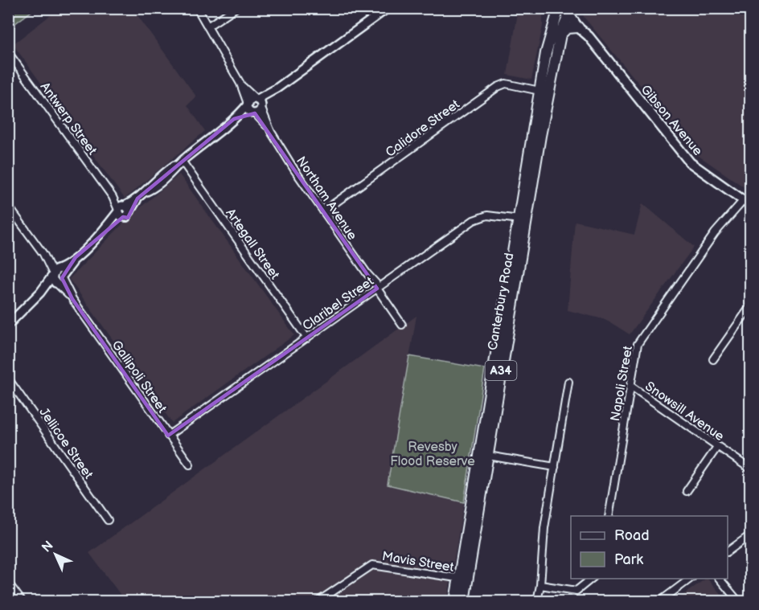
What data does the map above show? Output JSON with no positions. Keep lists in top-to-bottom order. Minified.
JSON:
{"streets":{"highway":["Canterbury Road","A34"],"main road":["Gibson Avenue"],"street":["Antwerp Street","Calidore Street","Northam Avenue","Artegall Street","Claribel Street","Gallipoli Street","Napoli Street","Snowsill Avenue","Jellicoe Street","Mavis Street"]},"crossings":[["Gibson Avenue","Canterbury Road"],["Gibson Avenue","Napoli Street"],["Calidore Street","Northam Avenue"],["Calidore Street","Canterbury Road"],["Northam Avenue","Claribel Street"],["Artegall Street","Claribel Street"],["Canterbury Road","Claribel Street"],["Canterbury Road","Mavis Street"],["Claribel Street","Gallipoli Street"],["Napoli Street","Snowsill Avenue"]],"parks":["Revesby Flood Reserve"],"legend":["Road","Park"],"north":"top left"}
